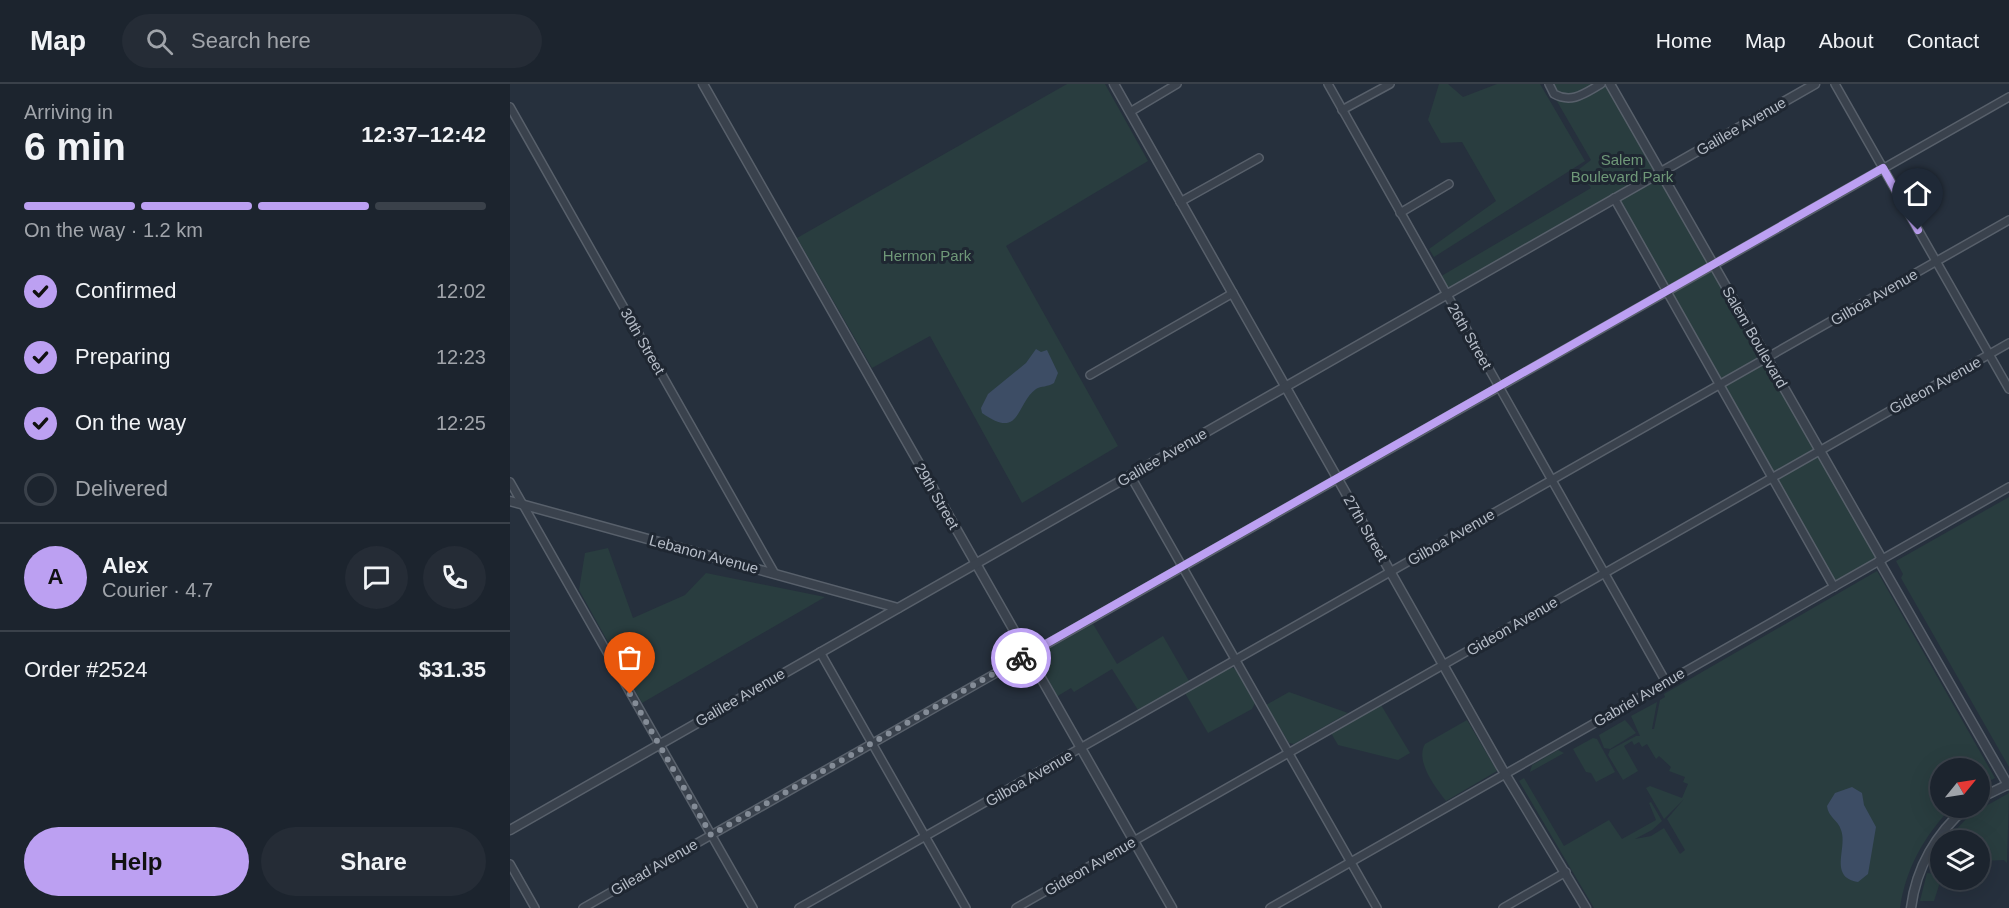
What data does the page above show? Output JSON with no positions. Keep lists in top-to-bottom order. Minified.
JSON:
{"streets":{"street":["Galilee Avenue","Gilboa Avenue","26th Street","Salem Boulevard","30th Street","Gideon Avenue","29th Street","27th Street","Lebanon Avenue","Gabriel Avenue","Gilead Avenue"]},"crossings":[["Galilee Avenue","26th Street"],["Galilee Avenue","Salem Boulevard"],["Galilee Avenue","29th Street"],["Galilee Avenue","27th Street"],["Galilee Avenue","Lebanon Avenue"],["Gilboa Avenue","26th Street"],["Gilboa Avenue","Salem Boulevard"],["Gilboa Avenue","29th Street"],["Gilboa Avenue","27th Street"],["26th Street","Gideon Avenue"],["26th Street","Gabriel Avenue"],["26th Street","Gilead Avenue"],["Salem Boulevard","Gideon Avenue"],["Salem Boulevard","Gabriel Avenue"],["Salem Boulevard","Gilead Avenue"],["30th Street","Lebanon Avenue"],["Gideon Avenue","29th Street"],["Gideon Avenue","27th Street"],["29th Street","Gilead Avenue"],["27th Street","Gabriel Avenue"],["27th Street","Gilead Avenue"]],"parks":["Salem Boulevard Park","Hermon Park"],"north":"top right","page":{"header":"Map","search":"Search here","nav":["Home","Map","About","Contact"],"heading":["6 min","Arriving in","12:37–12:42"],"panel":["Alex","Courier · 4.7","Order #2524","$31.35"],"bar":"On the way · 1.2 km","list":[["Confirmed","12:02"],["Preparing","12:23"],["On the way","12:25"],"Delivered"],"round":"A","buttons":["Help","Share"]}}
